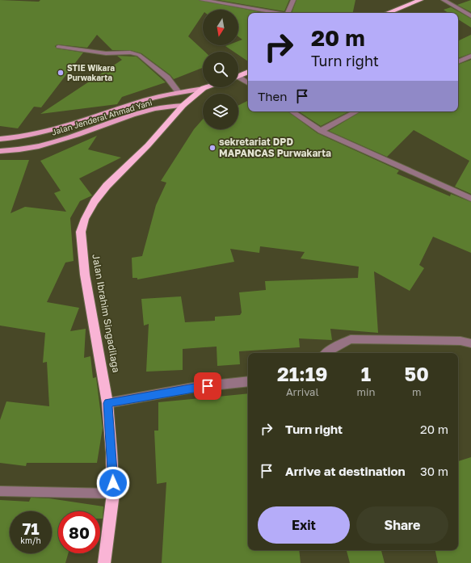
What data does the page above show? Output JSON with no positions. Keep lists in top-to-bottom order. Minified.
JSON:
{"streets":{"highway":["Jalan Jenderal Ahmad Yani","Jalan Ibrahim Singadilaga"]},"crossings":[["Jalan Jenderal Ahmad Yani","Jalan Ibrahim Singadilaga"]],"places":["STIE Wikara Purwakarta","sekretariat DPD MAPANCAS Purwakarta"],"north":"bottom","page":{"turn":["20 m","Turn right"],"then":"Then","eta":["21:19","Arrival","1","min","50","m"],"list":[{"name":"Turn right","value":"20 m"},{"name":"Arrive at destination","value":"30 m"}],"buttons":["Exit","Share"],"speed":"71 km/h","limit":"80"}}
